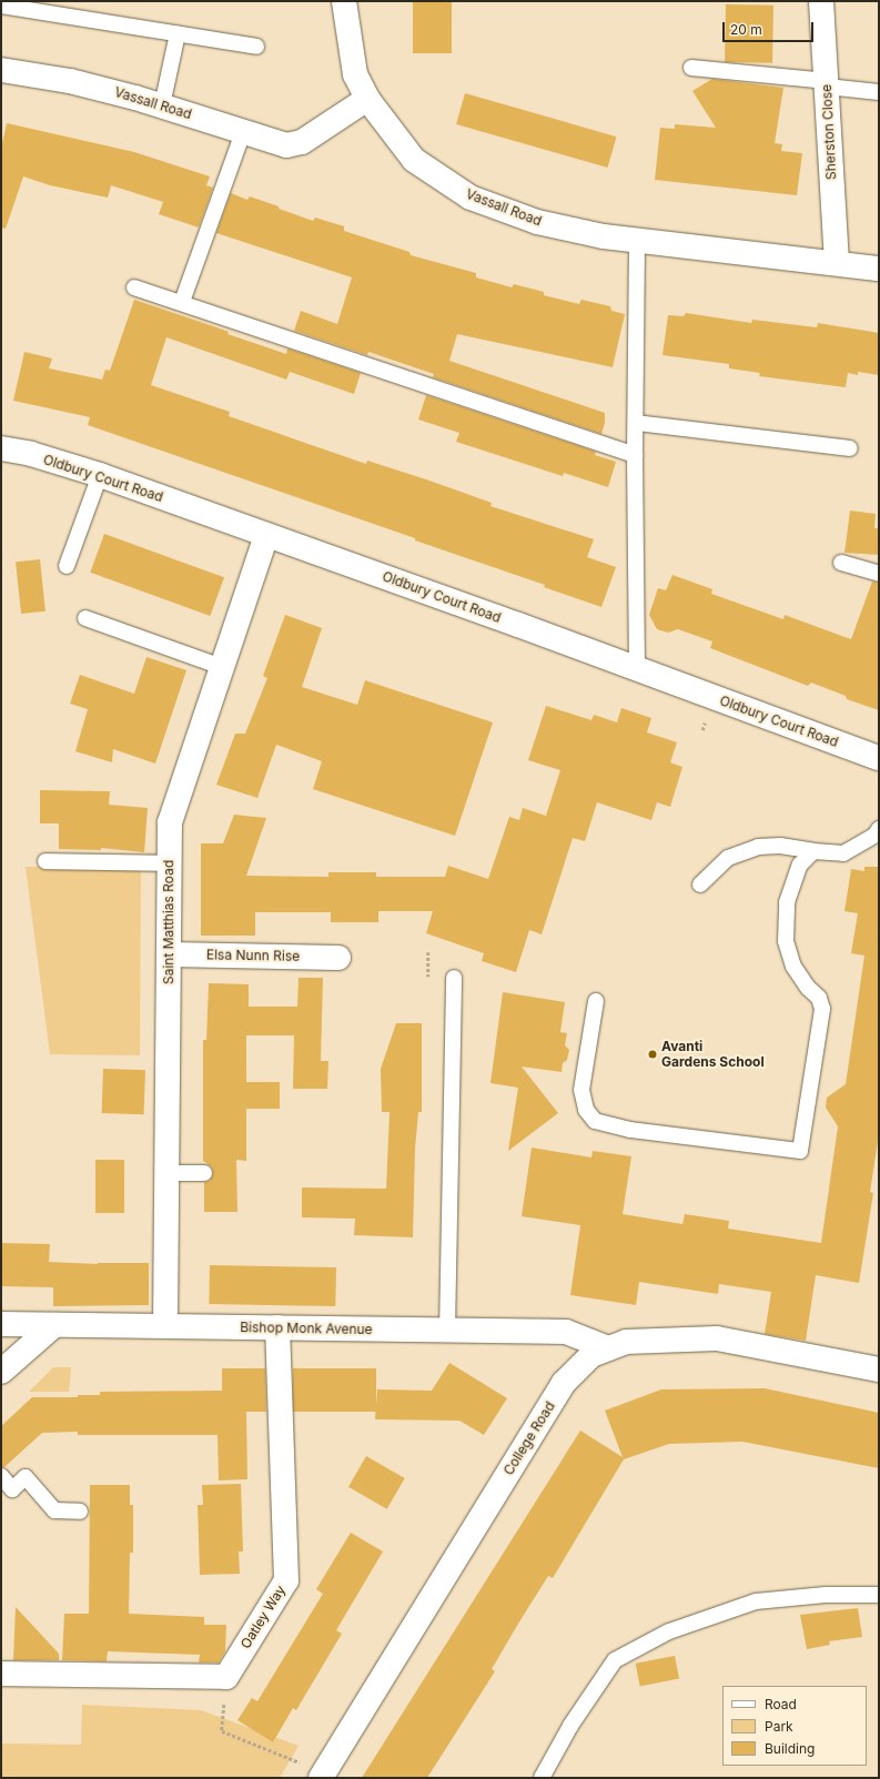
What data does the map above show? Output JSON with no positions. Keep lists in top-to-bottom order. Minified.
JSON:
{"streets":{"street":["Vassall Road","Sherston Close","Oldbury Court Road","Saint Matthias Road","Elsa Nunn Rise","Bishop Monk Avenue","College Road","Oatley Way"]},"crossings":[["Vassall Road","Sherston Close"],["Oldbury Court Road","Saint Matthias Road"],["Saint Matthias Road","Elsa Nunn Rise"],["Saint Matthias Road","Bishop Monk Avenue"],["Bishop Monk Avenue","College Road"],["Bishop Monk Avenue","Oatley Way"]],"places":["Avanti Gardens School"],"legend":["Road","Park","Building"],"scale_bar":"20 m"}
